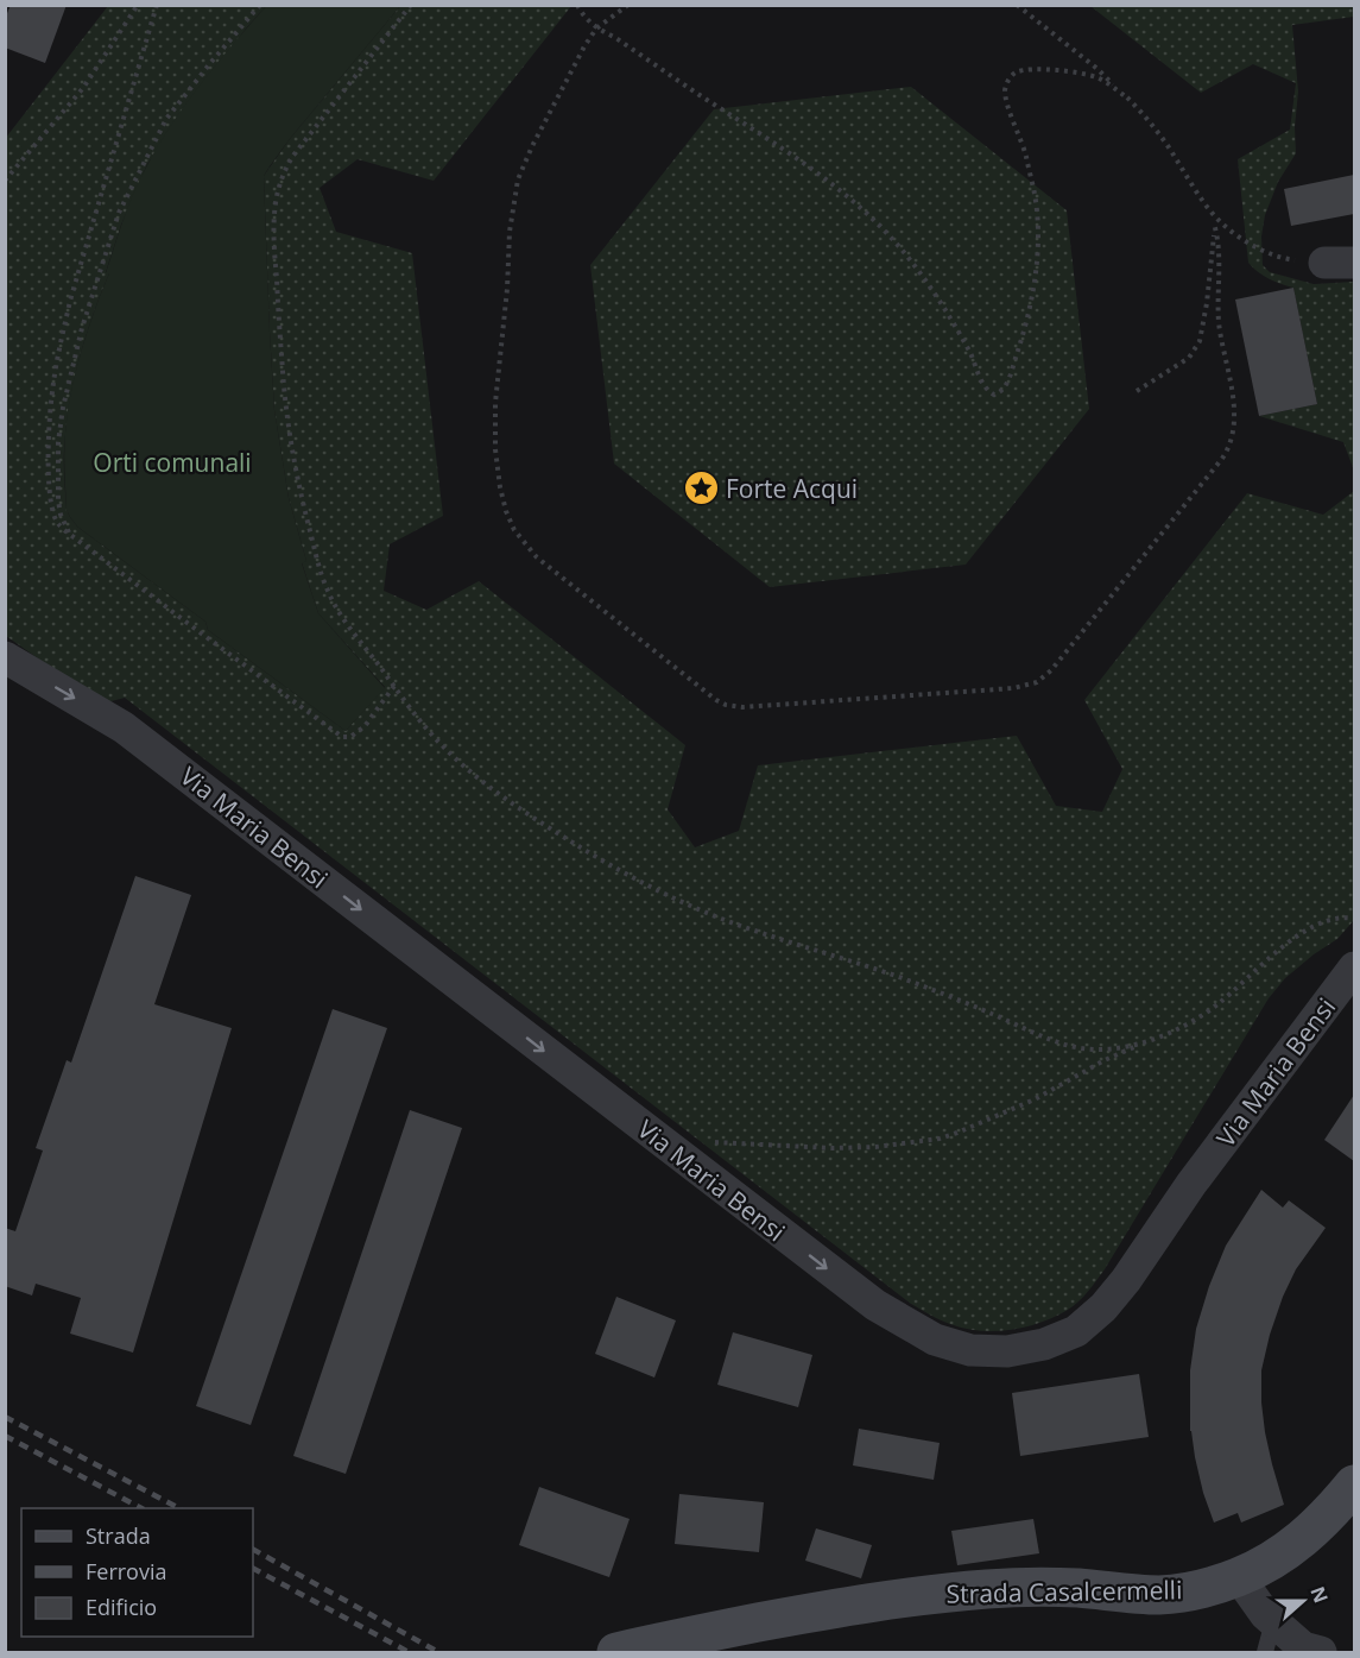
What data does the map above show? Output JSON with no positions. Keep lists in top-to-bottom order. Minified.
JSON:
{"streets":{"main road":["Strada Casalcermelli"],"street":["Via Maria Bensi"]},"parks":["Orti comunali"],"places":{"place":["Forte Acqui"]},"legend":["Strada","Ferrovia","Edificio"],"north":"right"}
